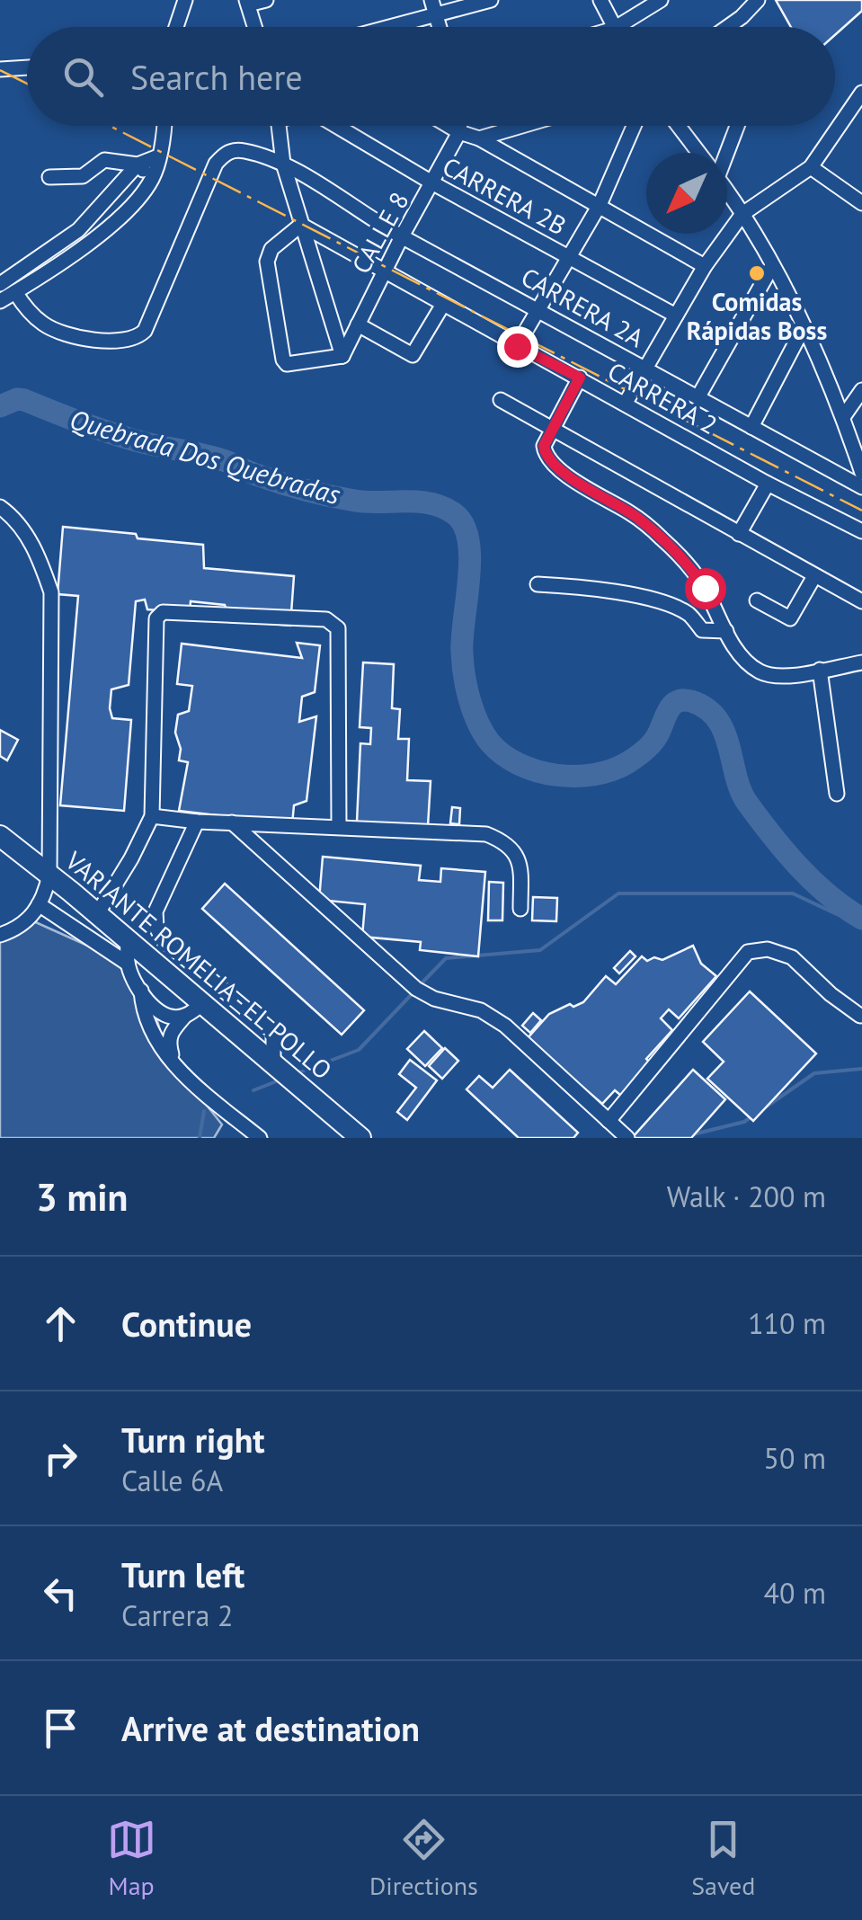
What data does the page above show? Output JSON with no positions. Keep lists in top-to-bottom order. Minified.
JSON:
{"streets":{"highway":["VARIANTE ROMELIA - EL POLLO"],"street":["CARRERA 2B","CALLE 8","CARRERA 2A","CARRERA 2"]},"crossings":[["CARRERA 2B","CALLE 8"],["CALLE 8","CARRERA 2A"],["CALLE 8","CARRERA 2"]],"water":["Quebrada Dos Quebradas"],"places":["Comidas Rápidas Boss"],"north":"bottom left","page":{"search":"Search here","heading":["3 min","Walk · 200 m"],"list":[["Continue","110 m"],["Turn right","Calle 6A","50 m"],["Turn left","Carrera 2","40 m"],"Arrive at destination"],"nav":["Map","Directions","Saved"]}}
